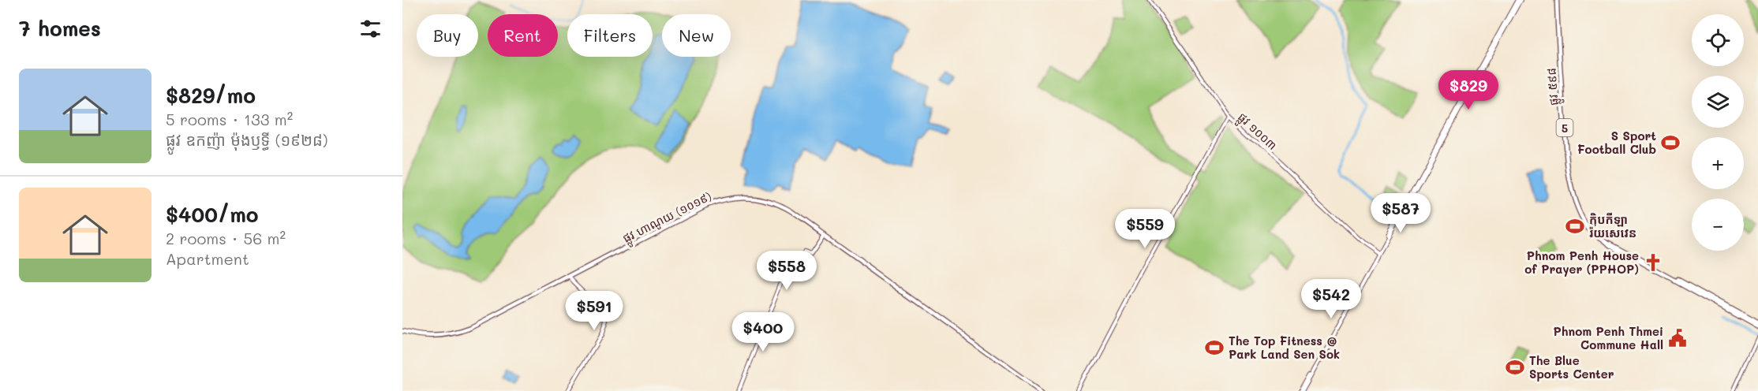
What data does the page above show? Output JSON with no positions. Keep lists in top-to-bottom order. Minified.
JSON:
{"streets":{"main road":["ផ្លូវ ៥៩៨","5","ផ្លូវ ១០០៣","ផ្លូវ ហាណូយ (១០១៩)"]},"places":{"sports":["S Sport Football Club","ក្លិបកីឡា រ៉យសេវេន","The Top Fitness @ Park Land Sen Sok","The Blue Sports Center"],"church":["Phnom Penh House of Prayer (PPHOP)"],"public building":["Phnom Penh Thmei Commune Hall"]},"page":{"heading":"7 homes","map_buttons":["+","−"],"chip":["Buy","Rent","Filters","New"],"list":[{"name":"$829/mo","note":"5 rooms · 133 m² · ផ្លូវ ឧកញ៉ា ម៉ុងឫទ្ធី (១៩២៨)"},{"name":"$400/mo","note":"2 rooms · 56 m² · Apartment"}],"price":["$829","$587","$559","$558","$542","$591","$400"]}}
